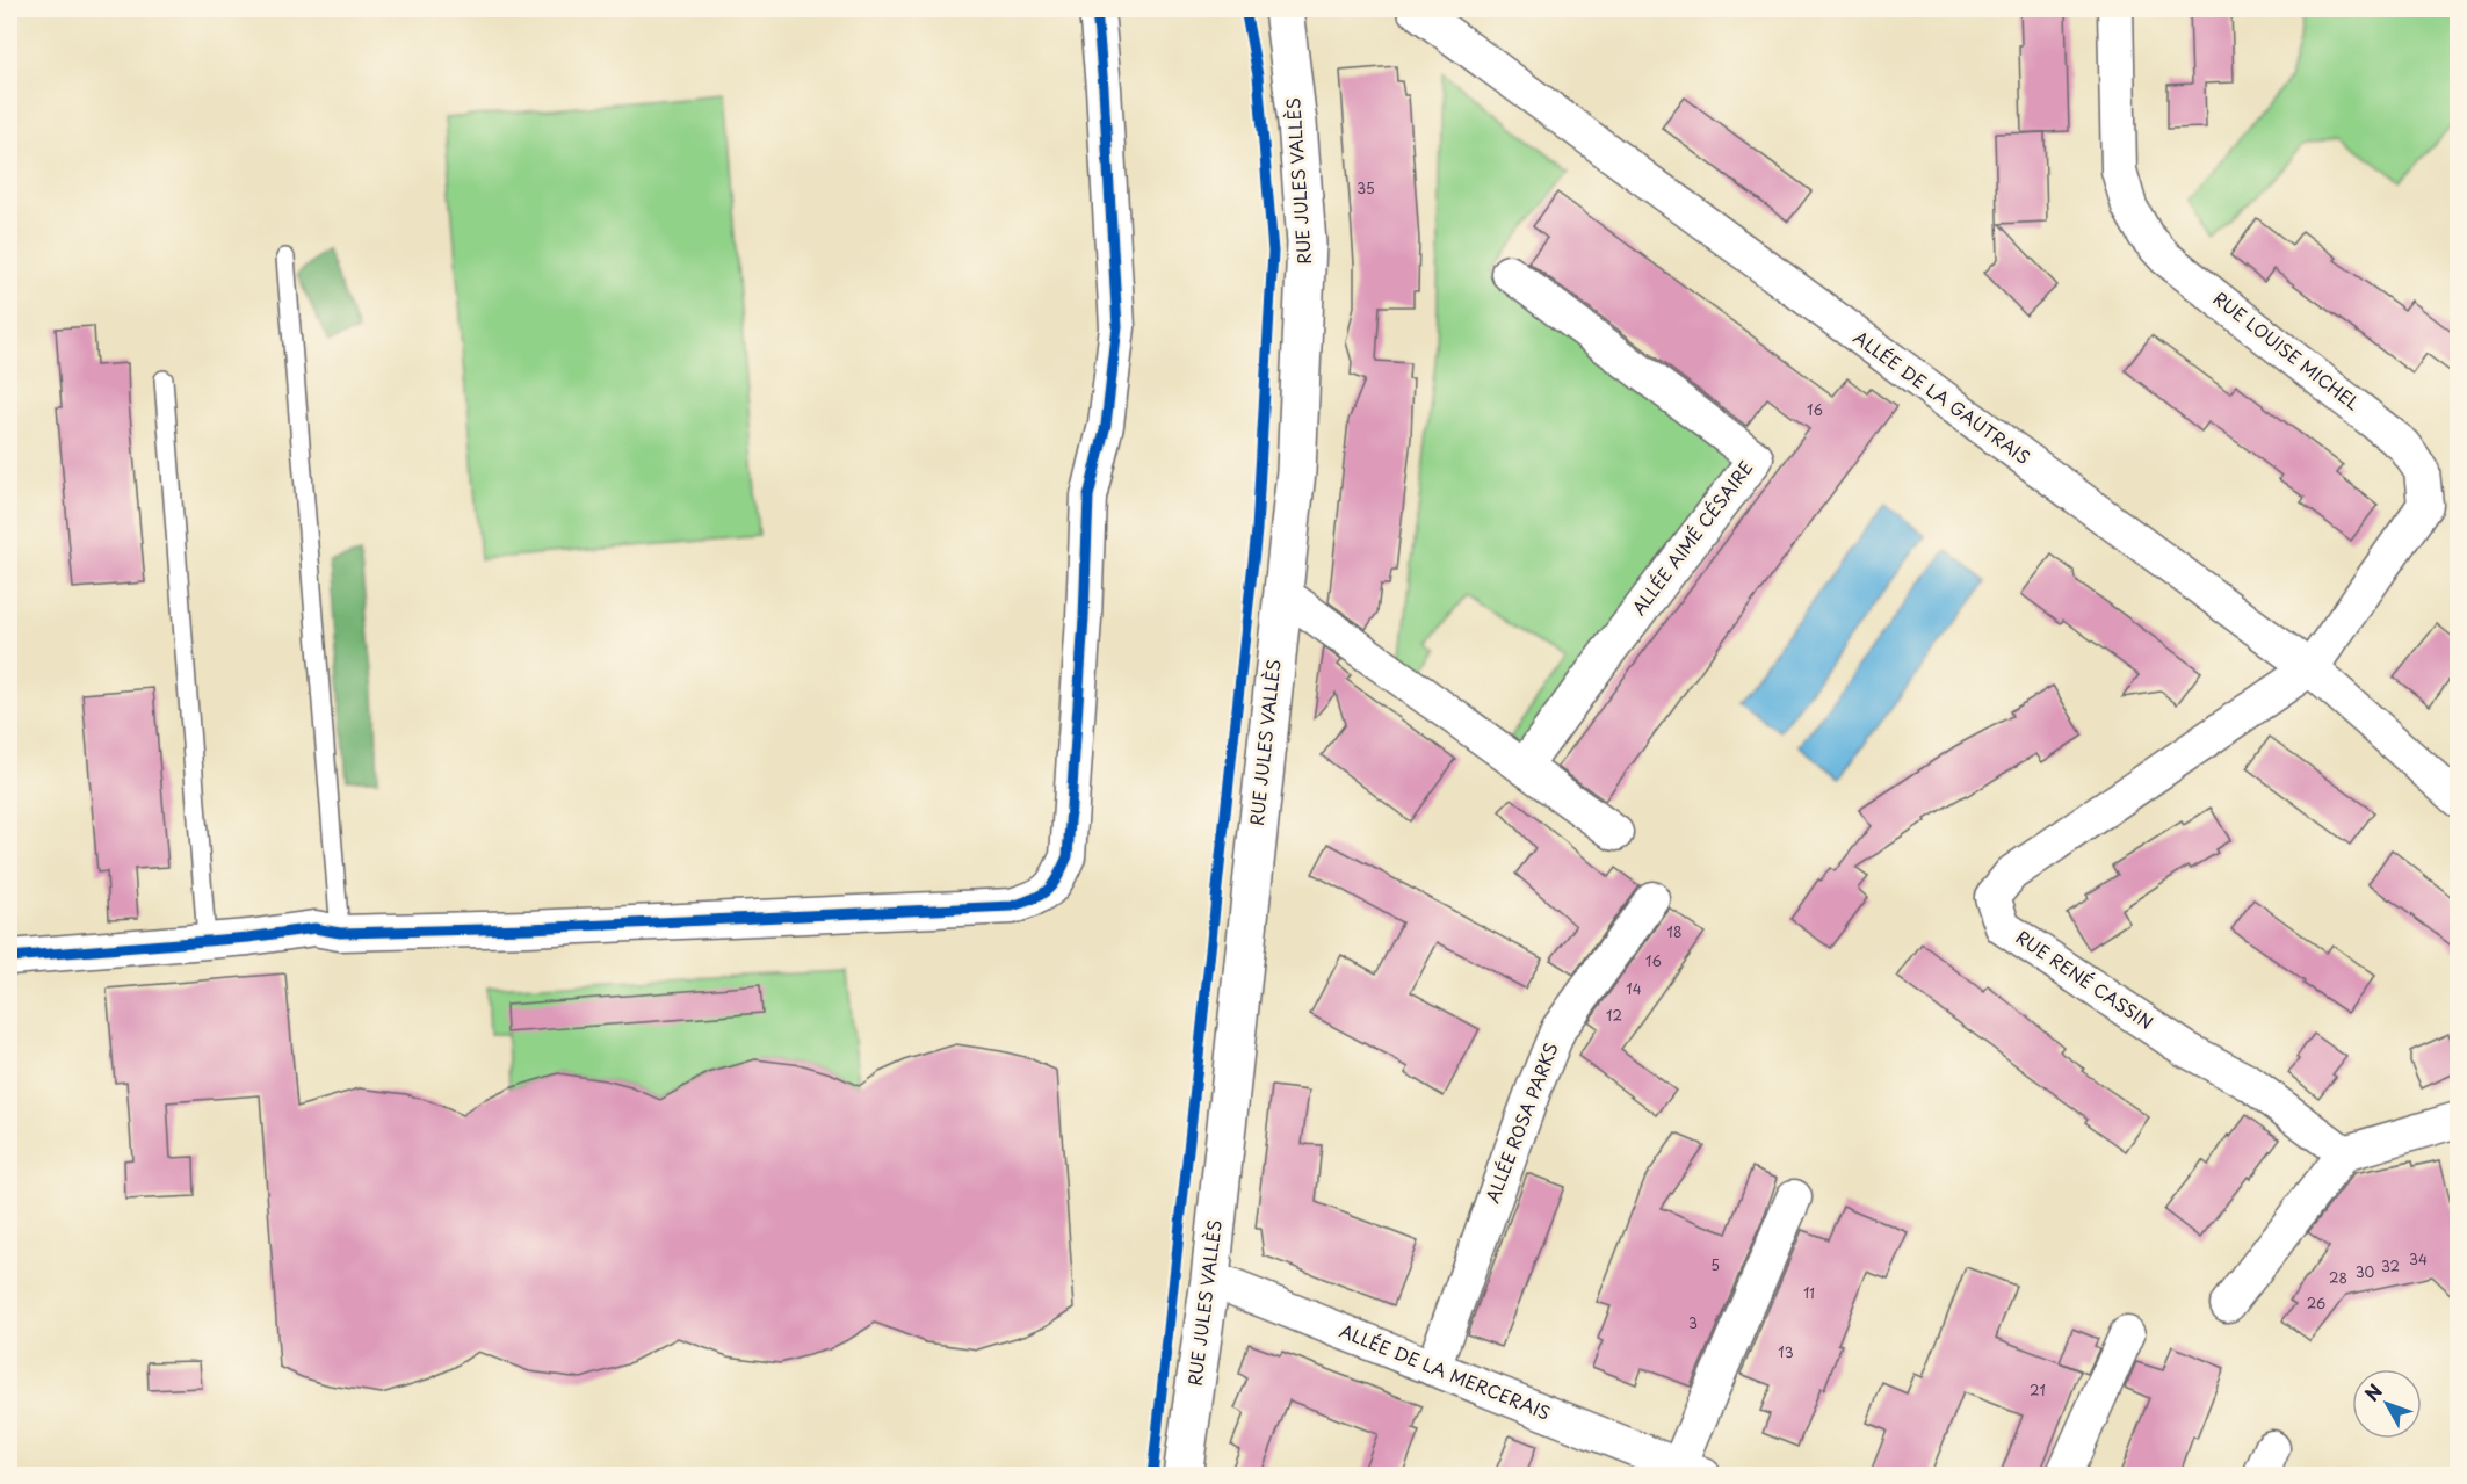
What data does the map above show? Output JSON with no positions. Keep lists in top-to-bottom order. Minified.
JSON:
{"streets":{"street":["RUE JULES VALLÈS","RUE LOUISE MICHEL","ALLÉE DE LA GAUTRAIS","ALLÉE AIMÉ CÉSAIRE","RUE RENÉ CASSIN","ALLÉE ROSA PARKS","ALLÉE DE LA MERCERAIS"]},"crossings":[["RUE JULES VALLÈS","ALLÉE DE LA MERCERAIS"],["RUE LOUISE MICHEL","ALLÉE DE LA GAUTRAIS"],["RUE LOUISE MICHEL","RUE RENÉ CASSIN"],["ALLÉE DE LA GAUTRAIS","RUE RENÉ CASSIN"],["ALLÉE ROSA PARKS","ALLÉE DE LA MERCERAIS"]],"house_numbers":["35","16","18","16","14","12","34","5","32","30","28","11","26","3","13","21"],"north":"top left"}
